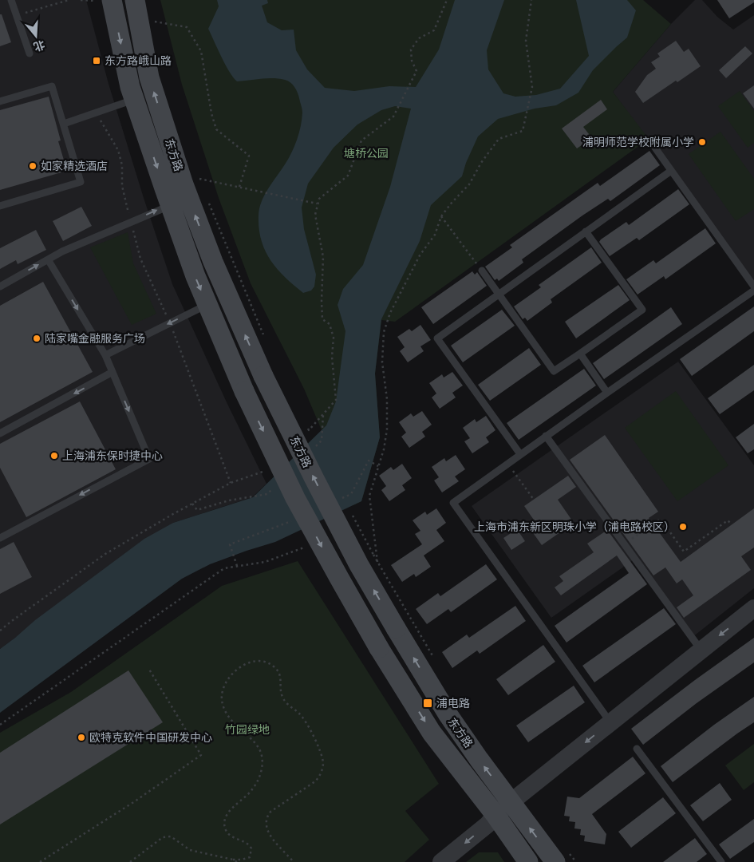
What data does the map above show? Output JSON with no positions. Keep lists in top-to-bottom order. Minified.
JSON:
{"streets":{"main road":["东方路"]},"parks":["塘桥公园","竹园绿地"],"places":{"transit":["东方路峨山路","浦电路"],"other":["浦明师范学校附属小学","如家精选酒店","陆家嘴金融服务广场","上海浦东保时捷中心","上海市浦东新区明珠小学（浦电路校区）","欧特克软件中国研发中心"]},"north":"bottom"}
